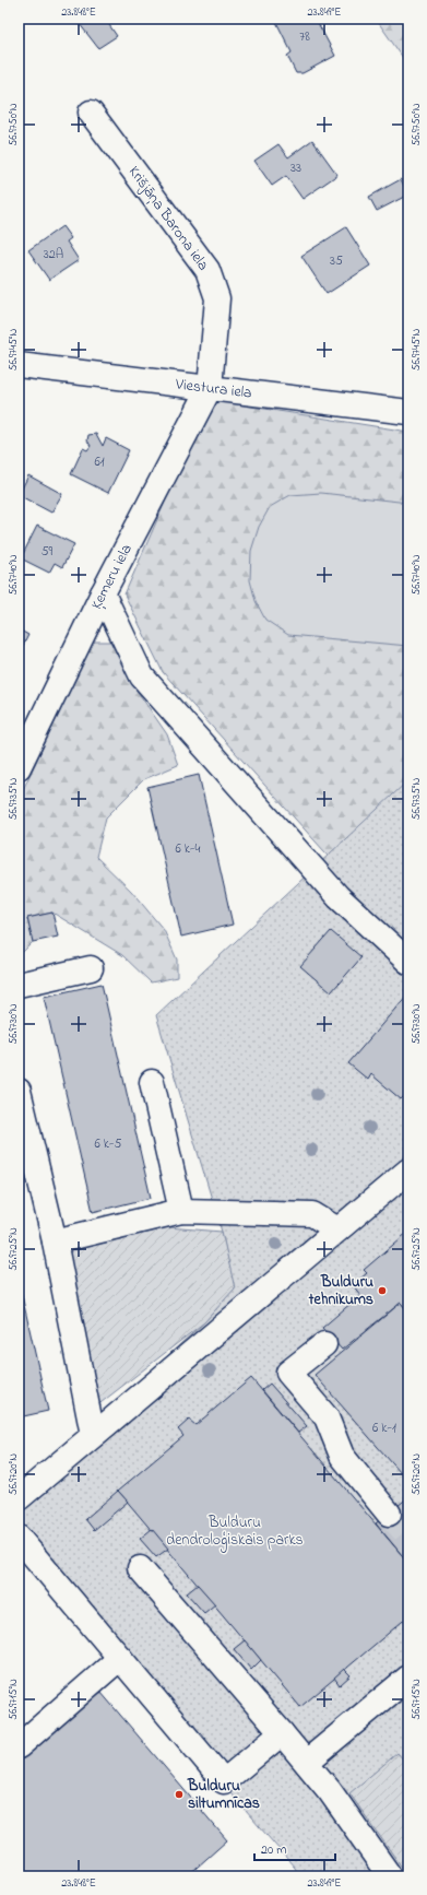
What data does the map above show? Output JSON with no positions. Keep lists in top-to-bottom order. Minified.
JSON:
{"streets":{"street":["Krišjāņa Barona iela","Viestura iela","Ķemeru iela"]},"crossings":[["Krišjāņa Barona iela","Viestura iela"],["Krišjāņa Barona iela","Ķemeru iela"],["Viestura iela","Ķemeru iela"]],"parks":["Bulduru dendroloģiskais parks"],"places":["Bulduru tehnikums","Bulduru siltumnīcas"],"house_numbers":["78","33","32A","35","61","59","6 k-4","6 k-5","6 k-1"],"scale_bar":"20 m","coordinates":["23.848°E","23.849°E","56.9750°N","56.9745°N","56.9740°N","56.9735°N","56.9730°N","56.9725°N","56.9720°N","56.9715°N"]}
